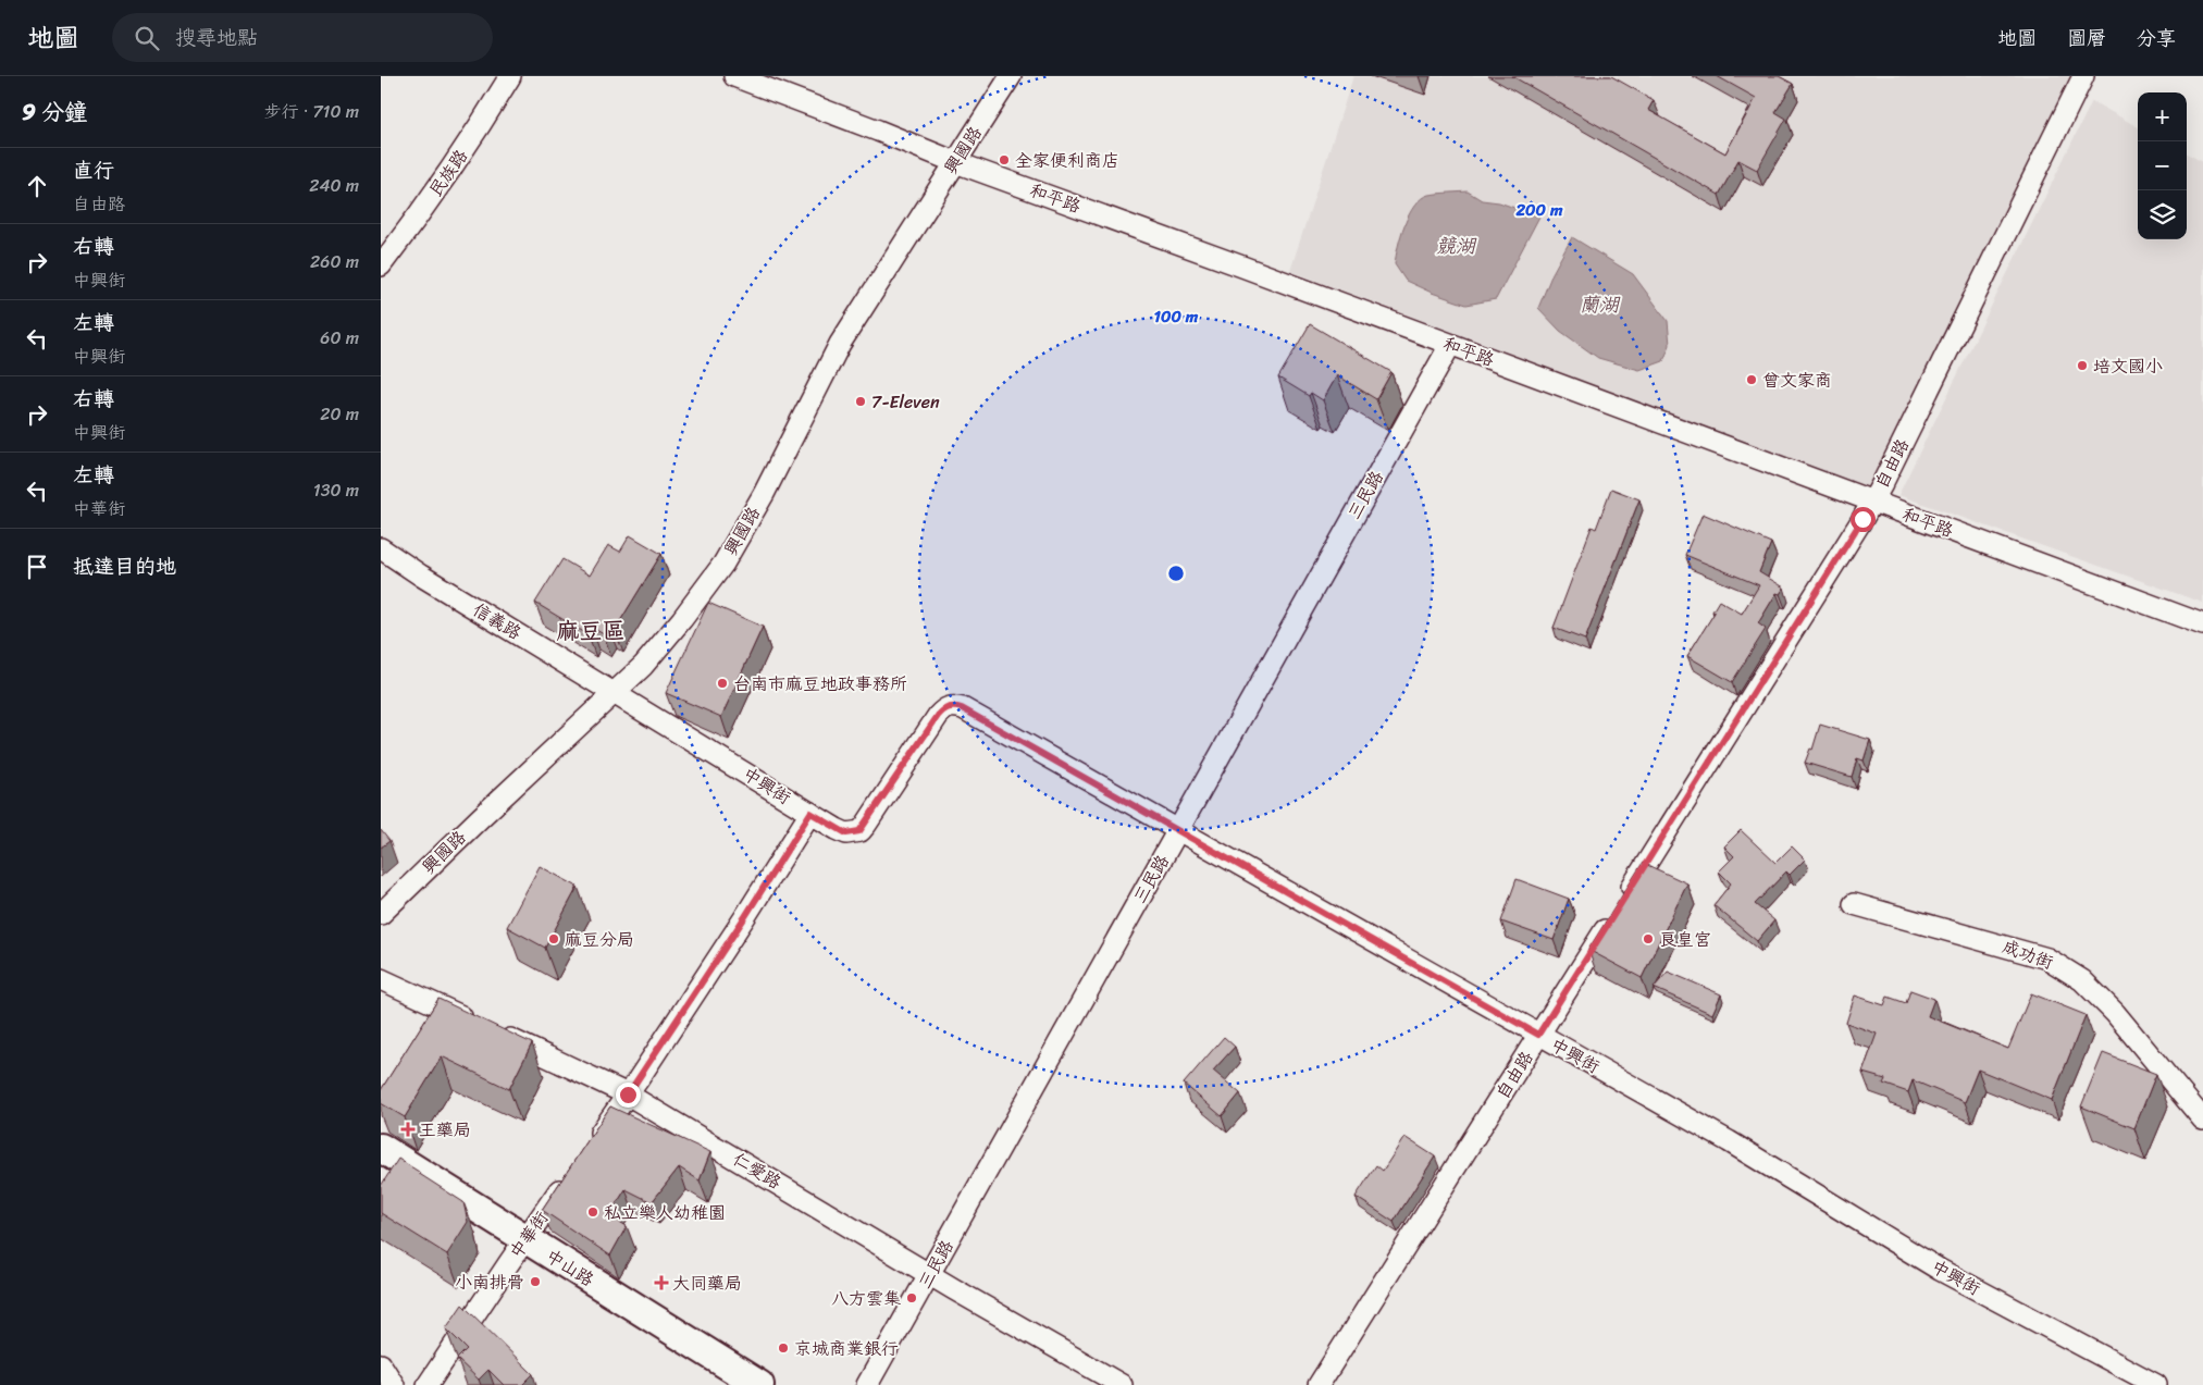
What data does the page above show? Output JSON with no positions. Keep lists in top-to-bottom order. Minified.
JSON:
{"streets":{"main road":["中山路"],"street":["興國路","民族路","和平路","自由路","三民路","信義路","中興街","成功街","仁愛路","中華街"]},"crossings":[["興國路","和平路"],["興國路","信義路"],["興國路","中興街"],["和平路","自由路"],["和平路","三民路"],["自由路","中興街"],["三民路","中興街"],["三民路","仁愛路"],["信義路","中興街"],["中華街","中山路"]],"districts":["麻豆區"],"water":["競湖","蘭湖"],"places":{"other":["全家便利商店","培文國小","曾文家商","7-Eleven","台南市麻豆地政事務所","麻豆分局","良皇宮","私立樂人幼稚園","小南排骨","八方雲集","京城商業銀行"],"health":["王藥局","大同藥局"]},"page":{"header":"地圖","search":"搜尋地點","nav":["地圖","圖層","分享"],"heading":["9 分鐘","步行 · 710 m"],"map_buttons":["+","−"],"list":[["直行","自由路","240 m"],["右轉","中興街","260 m"],["左轉","中興街","60 m"],["右轉","中興街","20 m"],["左轉","中華街","130 m"],"抵達目的地"]},"rings":["200 m","100 m"]}
